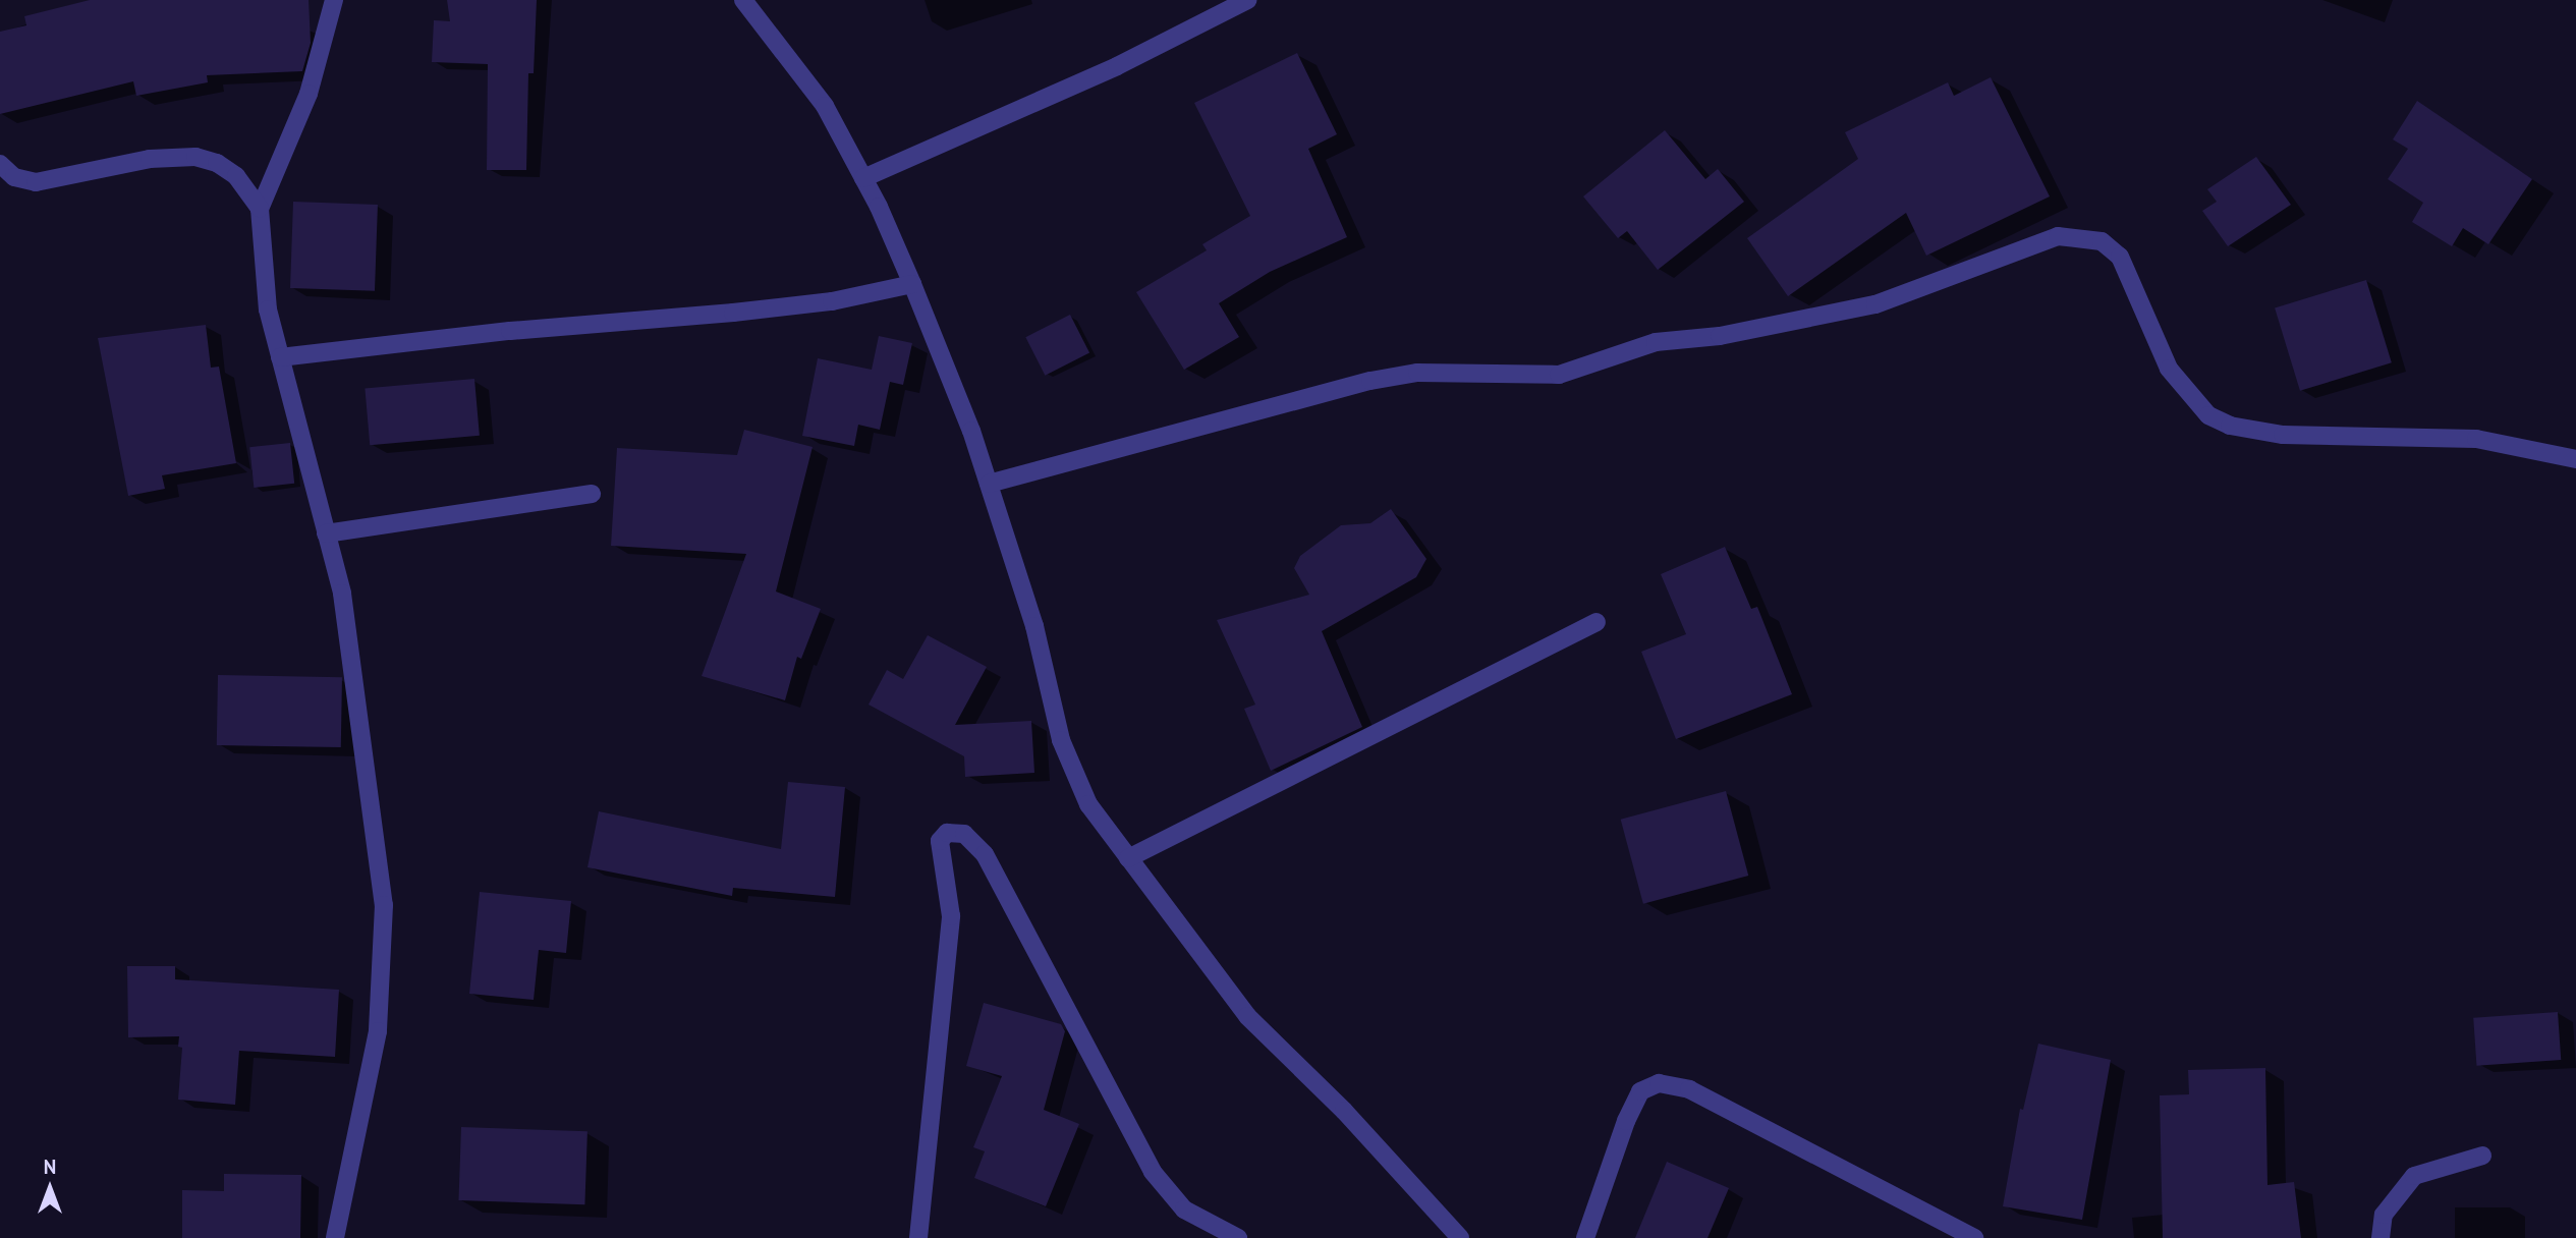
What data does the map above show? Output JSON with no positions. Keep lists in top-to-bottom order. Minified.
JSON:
{"north":"top"}
